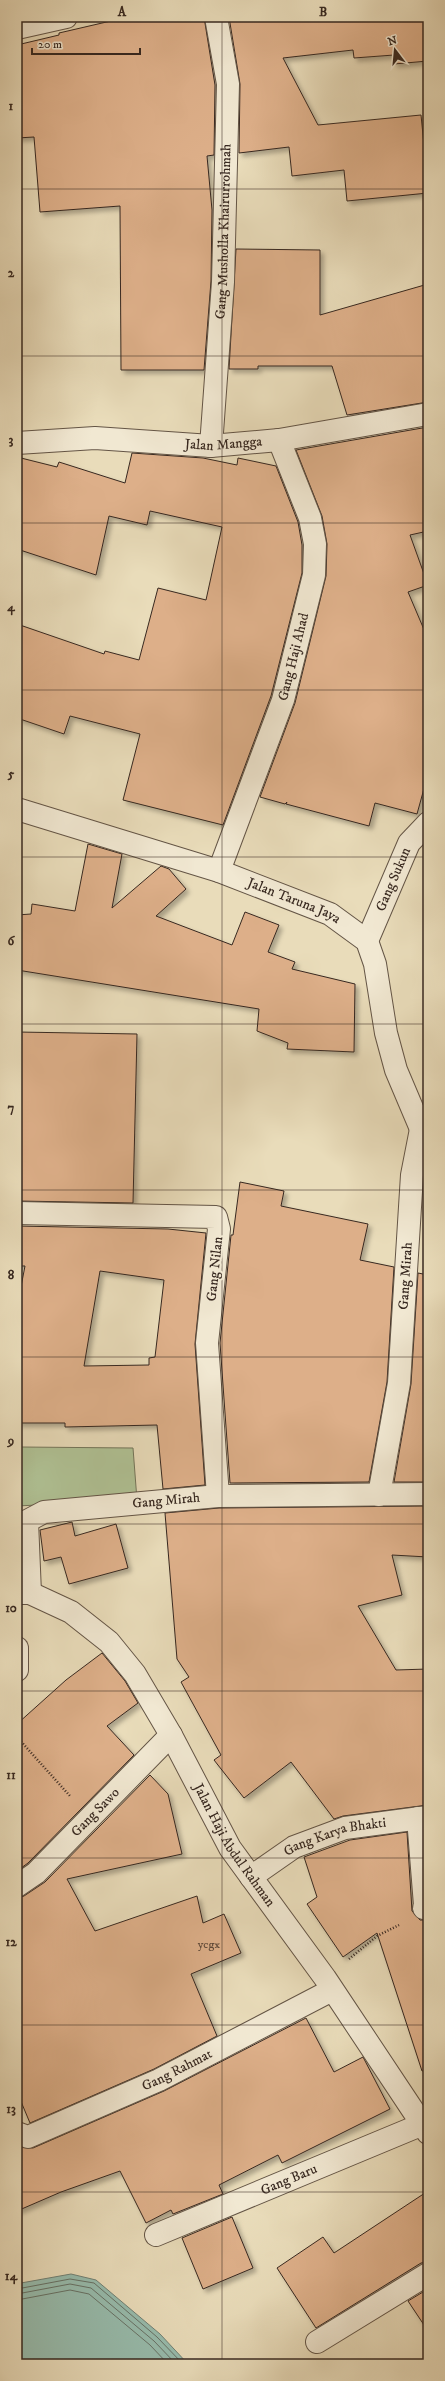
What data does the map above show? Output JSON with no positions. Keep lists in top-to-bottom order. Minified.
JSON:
{"streets":{"street":["Gang Musholla Khairurrohmah","Jalan Mangga","Gang Haji Ahad","Gang Sukun","Jalan Taruna Jaya","Gang Nilan","Gang Mirah","Gang Sawo","Gang Karya Bhakti","Jalan Haji Abdul Rahman","Gang Rahmat","Gang Baru"]},"crossings":[["Gang Musholla Khairurrohmah","Jalan Mangga"],["Jalan Mangga","Gang Haji Ahad"],["Gang Haji Ahad","Jalan Taruna Jaya"],["Gang Sukun","Jalan Taruna Jaya"],["Gang Nilan","Gang Mirah"],["Gang Mirah","Jalan Haji Abdul Rahman"],["Gang Sawo","Jalan Haji Abdul Rahman"],["Gang Karya Bhakti","Jalan Haji Abdul Rahman"],["Jalan Haji Abdul Rahman","Gang Rahmat"],["Jalan Haji Abdul Rahman","Gang Baru"]],"house_numbers":["ycgx"],"scale_bar":"20 m","north":"top","grid":{"columns":["A","B"],"rows":["1","2","3","4","5","6","7","8","9","10","11","12","13","14"]}}
